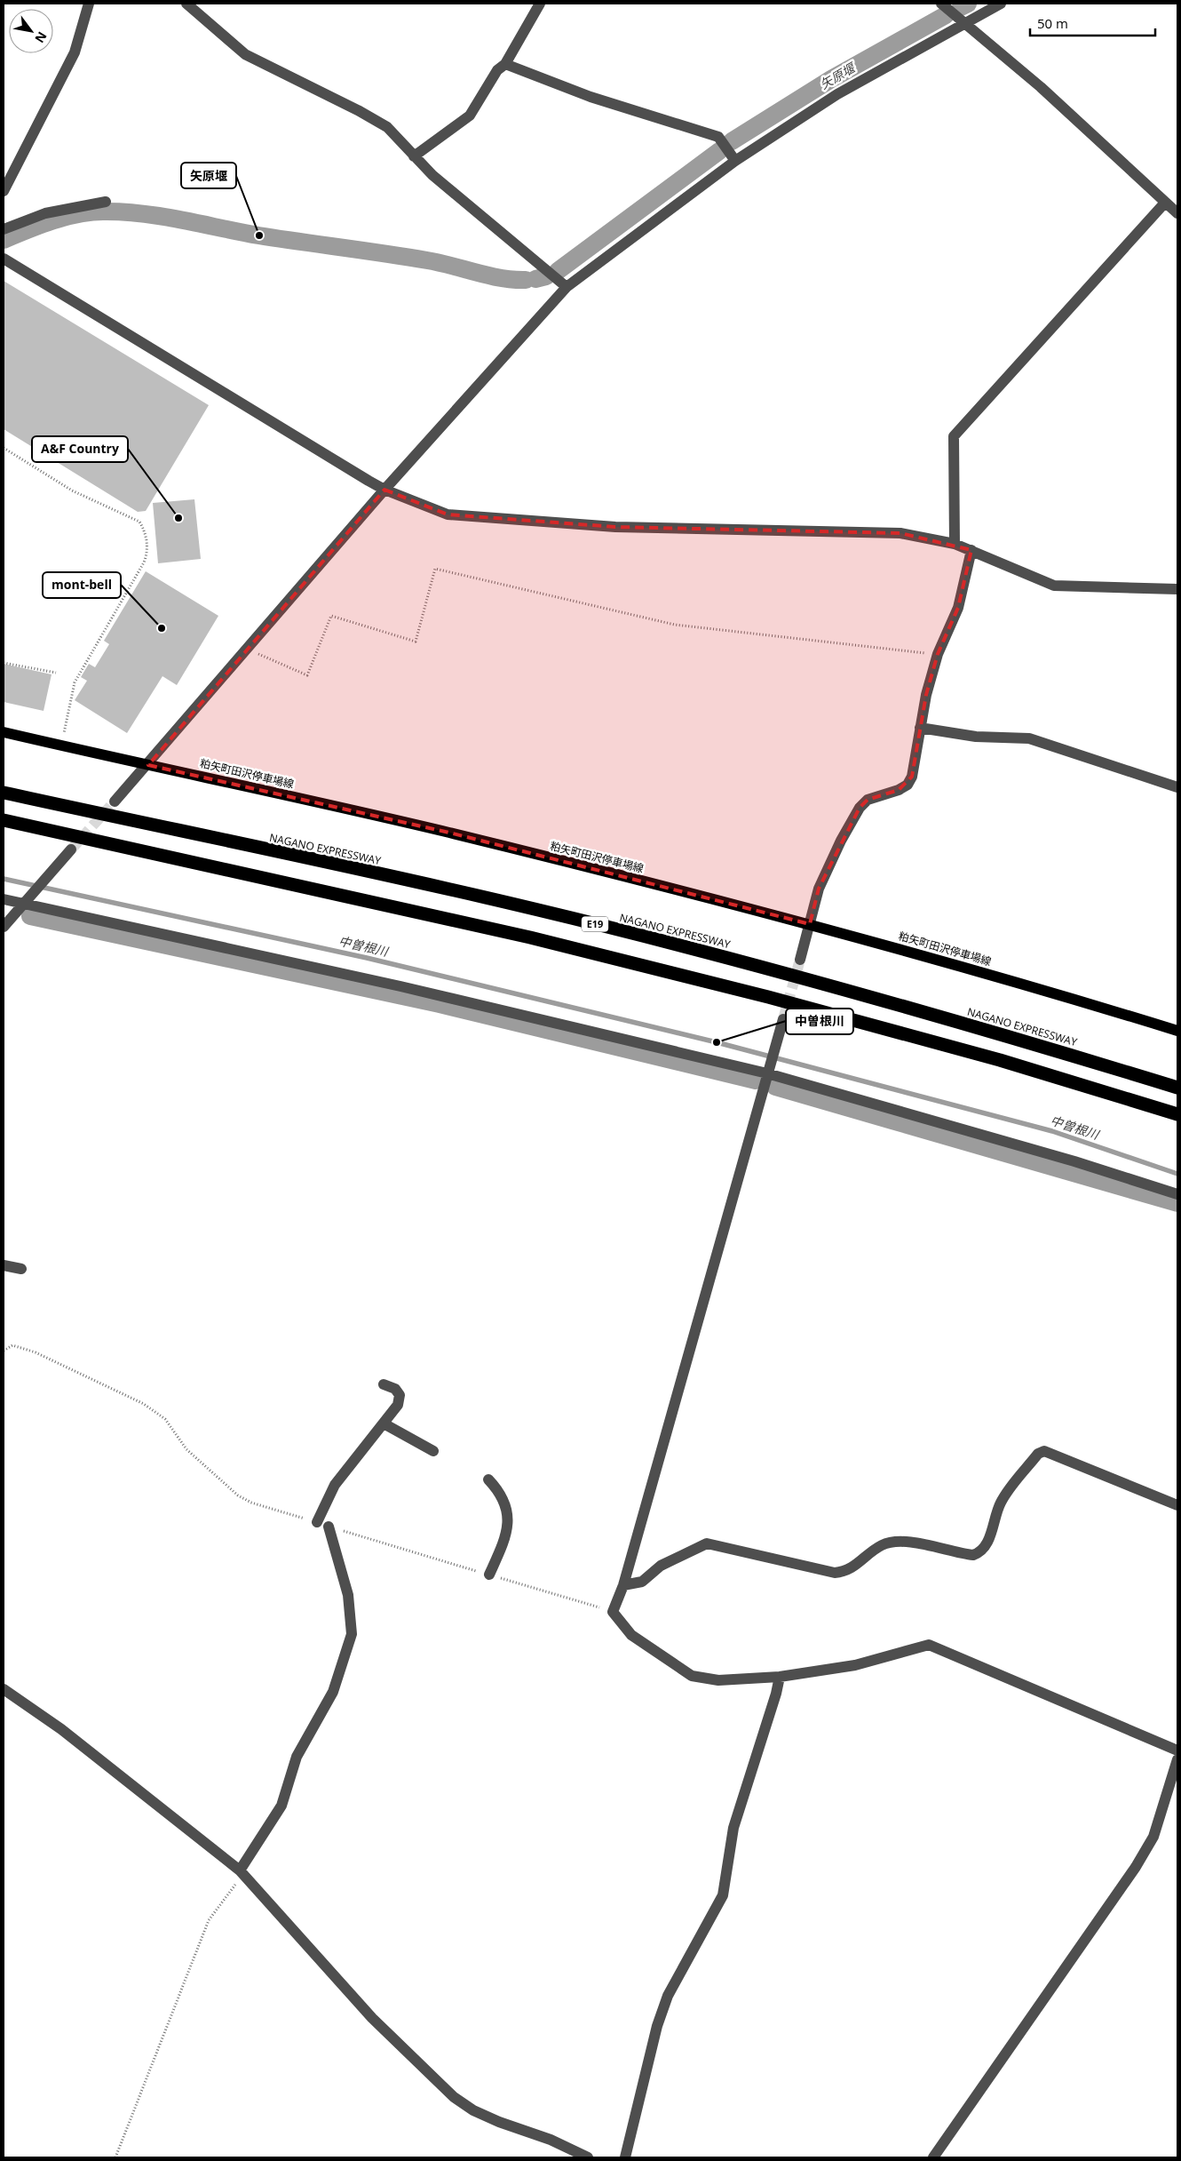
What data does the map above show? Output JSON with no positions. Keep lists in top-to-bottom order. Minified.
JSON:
{"streets":{"highway":["NAGANO EXPRESSWAY","E19"],"main road":["粕矢町田沢停車場線"]},"water":["矢原堰","中曽根川"],"places":["矢原堰","A&F Country","mont-bell","中曽根川"],"scale_bar":"50 m","north":"bottom right"}
